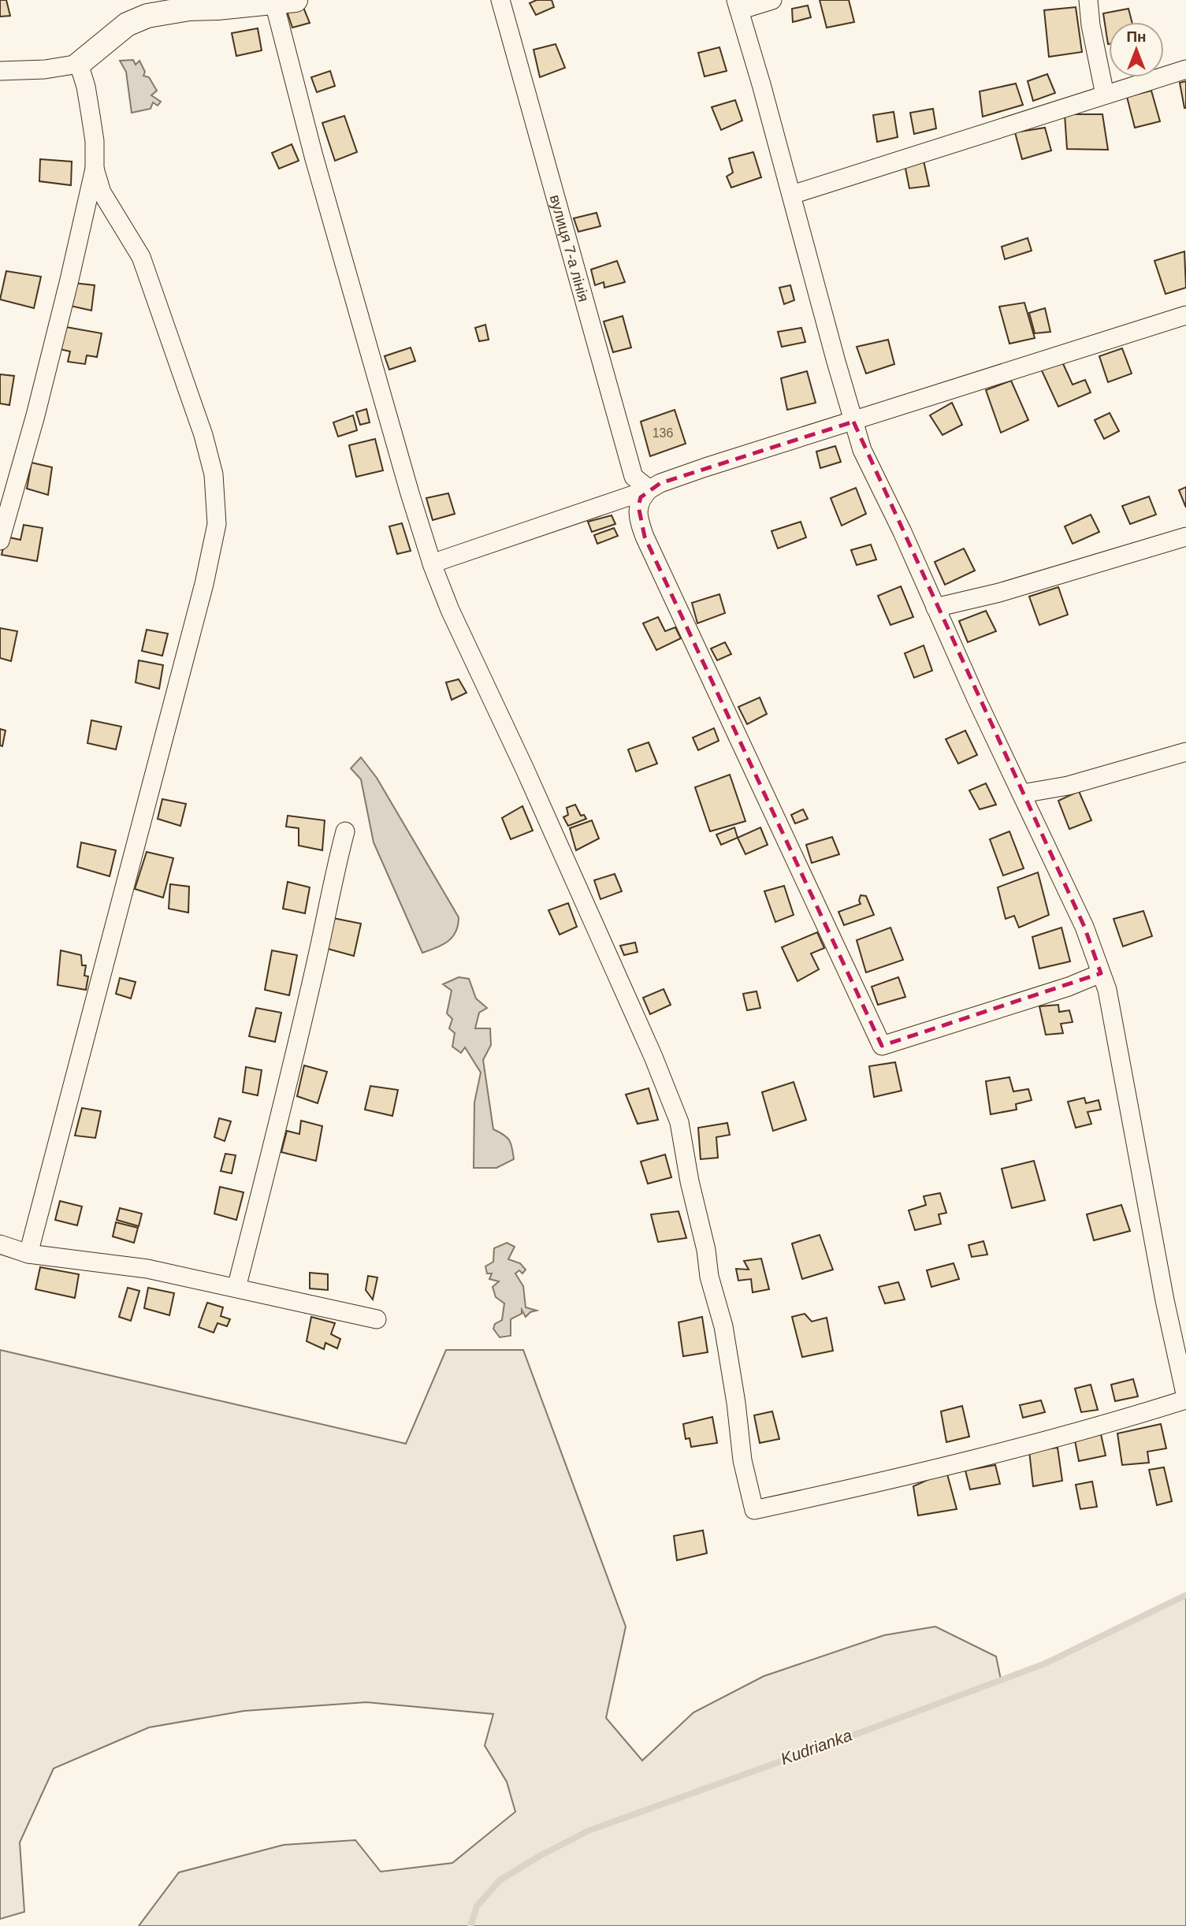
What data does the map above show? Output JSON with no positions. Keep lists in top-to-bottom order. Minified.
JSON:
{"streets":{"street":["вулиця 7-а лінія"]},"water":["Kudrianka"],"house_numbers":["136"],"north":"top"}
